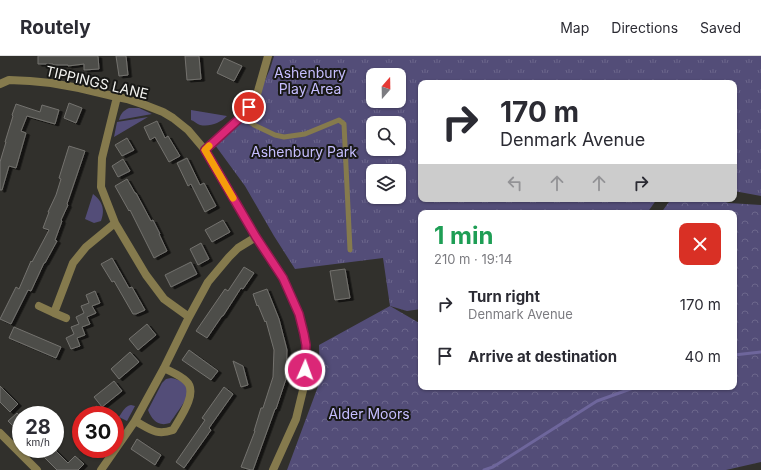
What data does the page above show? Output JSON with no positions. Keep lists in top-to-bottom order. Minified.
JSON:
{"streets":{"street":["TIPPINGS LANE"]},"parks":["Ashenbury Play Area","Ashenbury Park","Alder Moors"],"north":"top","page":{"header":"Routely","nav":["Map","Directions","Saved"],"turn":["170 m","Denmark Avenue"],"heading":["1 min","210 m · 19:14"],"list":[{"name":"Turn right","note":"Denmark Avenue","value":"170 m"},{"name":"Arrive at destination","value":"40 m"}],"speed":"28 km/h","limit":"30"}}
